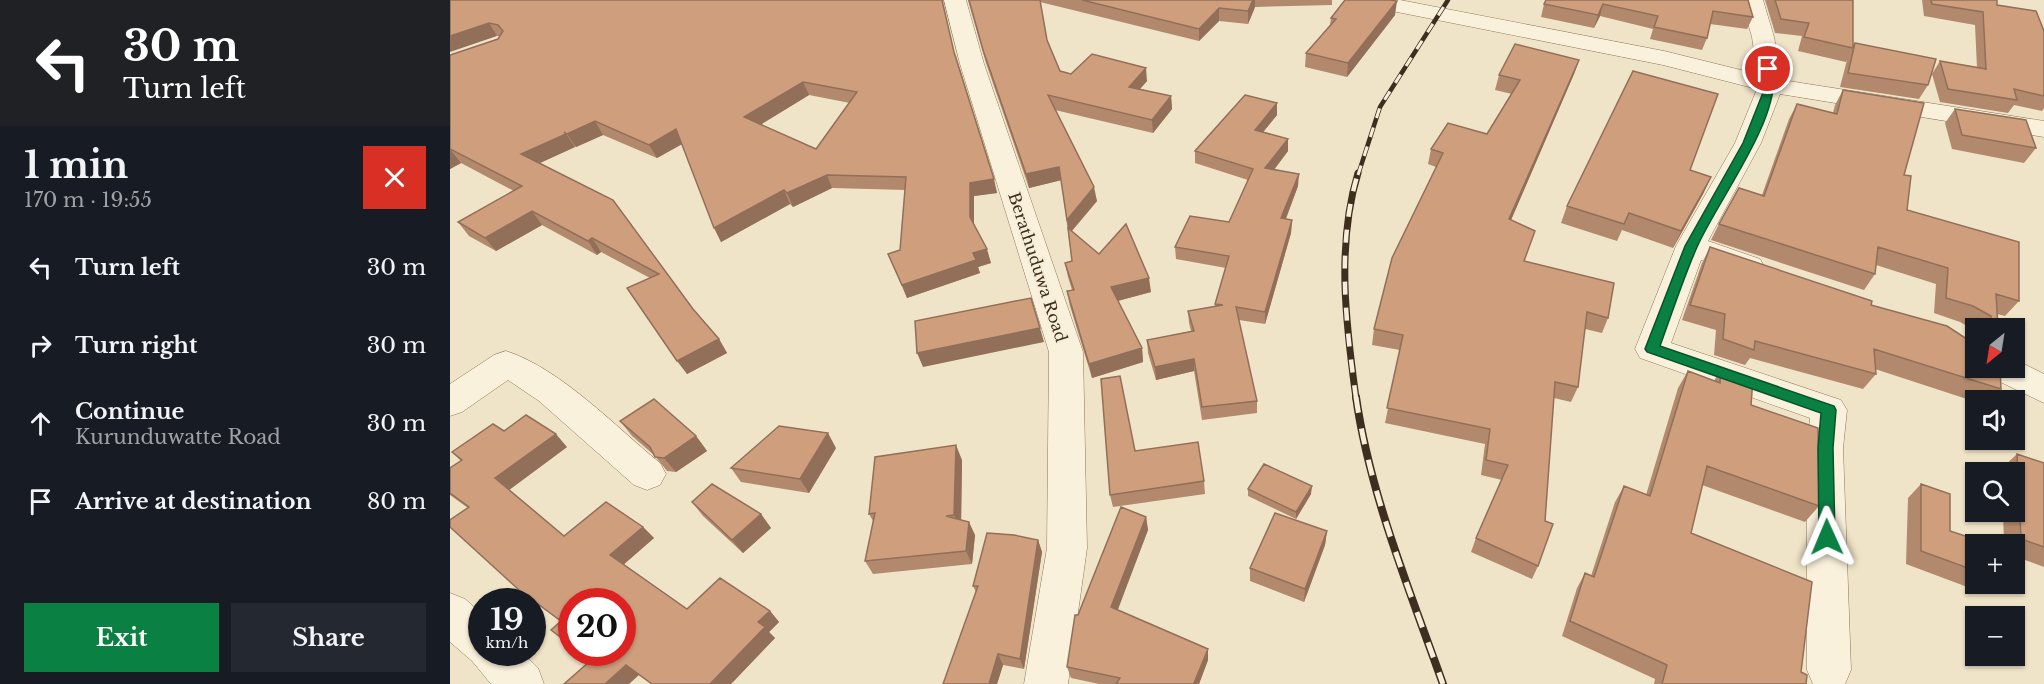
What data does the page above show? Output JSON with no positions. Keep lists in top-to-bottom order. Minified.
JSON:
{"streets":{"street":["Berathuduwa Road"]},"north":"bottom left","page":{"turn":["30 m","Turn left"],"heading":["1 min","170 m · 19:55"],"list":[{"name":"Turn left","value":"30 m"},{"name":"Turn right","value":"30 m"},{"name":"Continue","note":"Kurunduwatte Road","value":"30 m"},{"name":"Arrive at destination","value":"80 m"}],"map_buttons":["+","−"],"speed":"19 km/h","limit":"20","buttons":["Exit","Share"]}}
